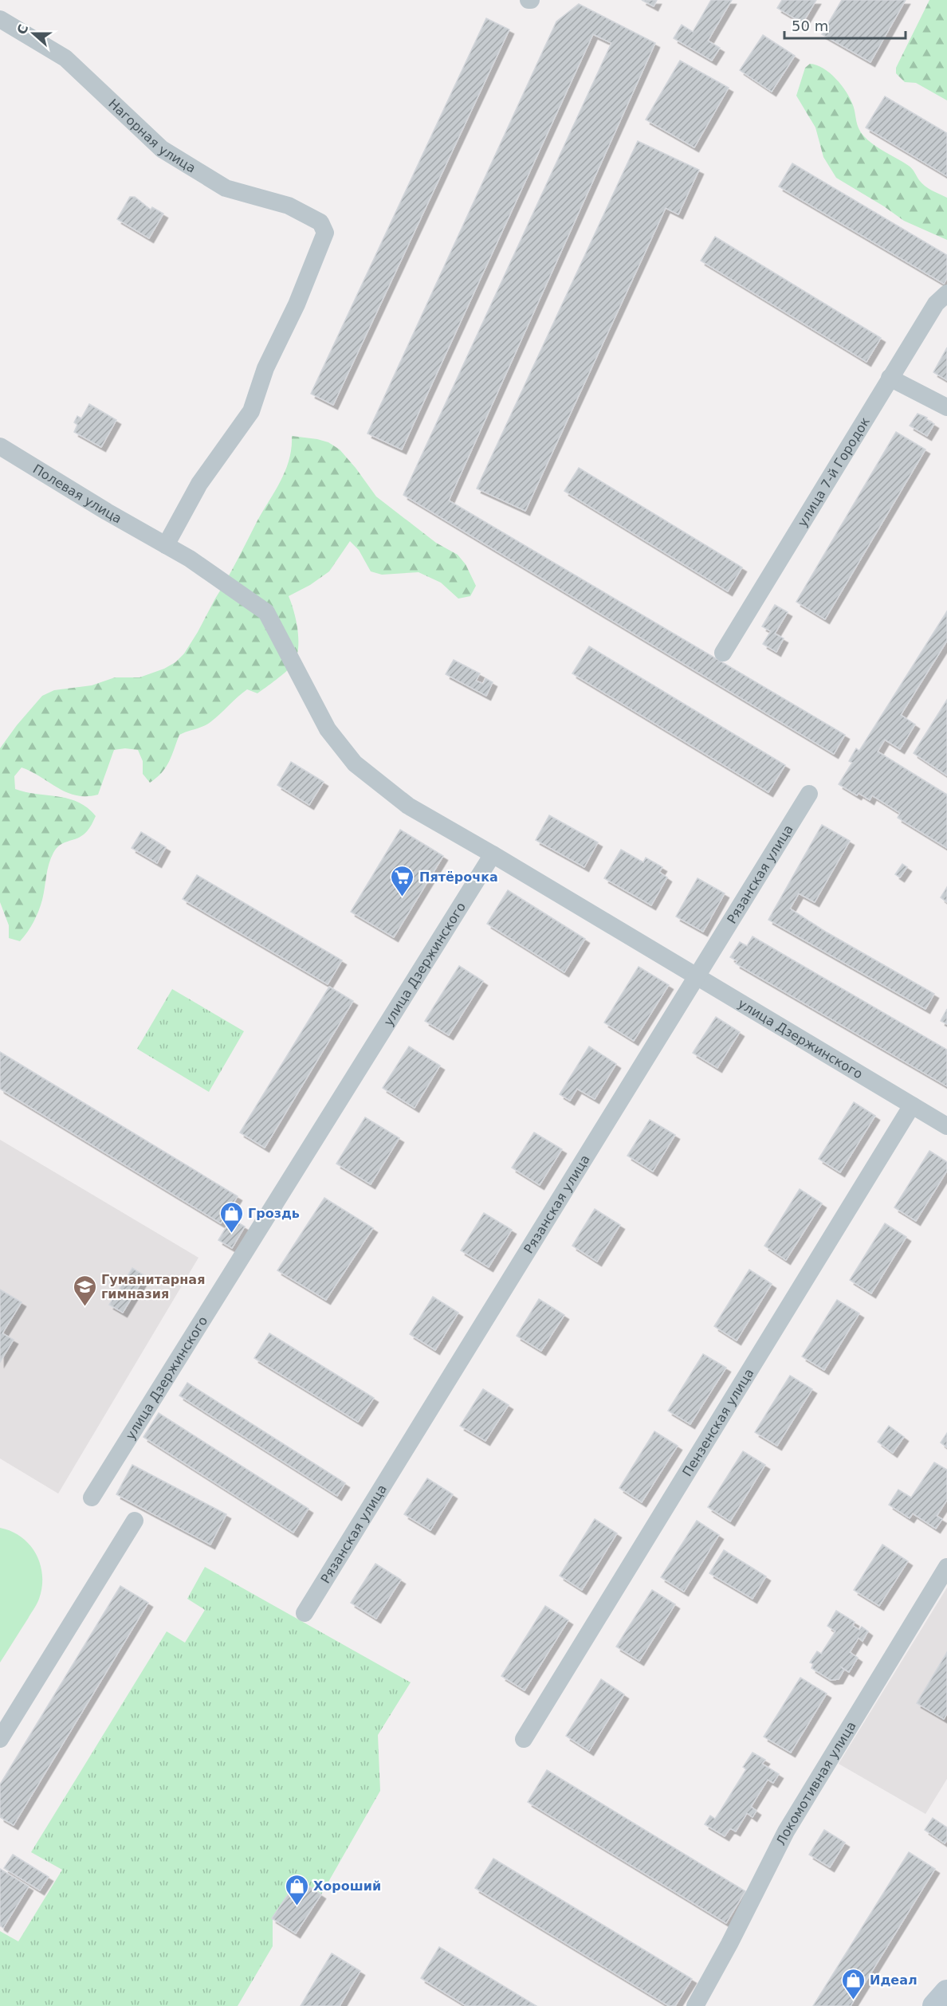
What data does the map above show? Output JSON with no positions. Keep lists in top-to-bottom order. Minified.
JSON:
{"streets":{"street":["Нагорная улица","улица 7-й Городок","Полевая улица","Рязанская улица","улица Дзержинского","Пензенская улица","Локомотивная улица"]},"crossings":[["Нагорная улица","Полевая улица"],["Полевая улица","улица Дзержинского"],["Рязанская улица","улица Дзержинского"],["улица Дзержинского","Пензенская улица"]],"places":{"supermarket":["Пятёрочка"],"shop":["Гроздь","Хороший","Идеал"],"school or university":["Гуманитарная гимназия"]},"scale_bar":"50 m","north":"left"}
